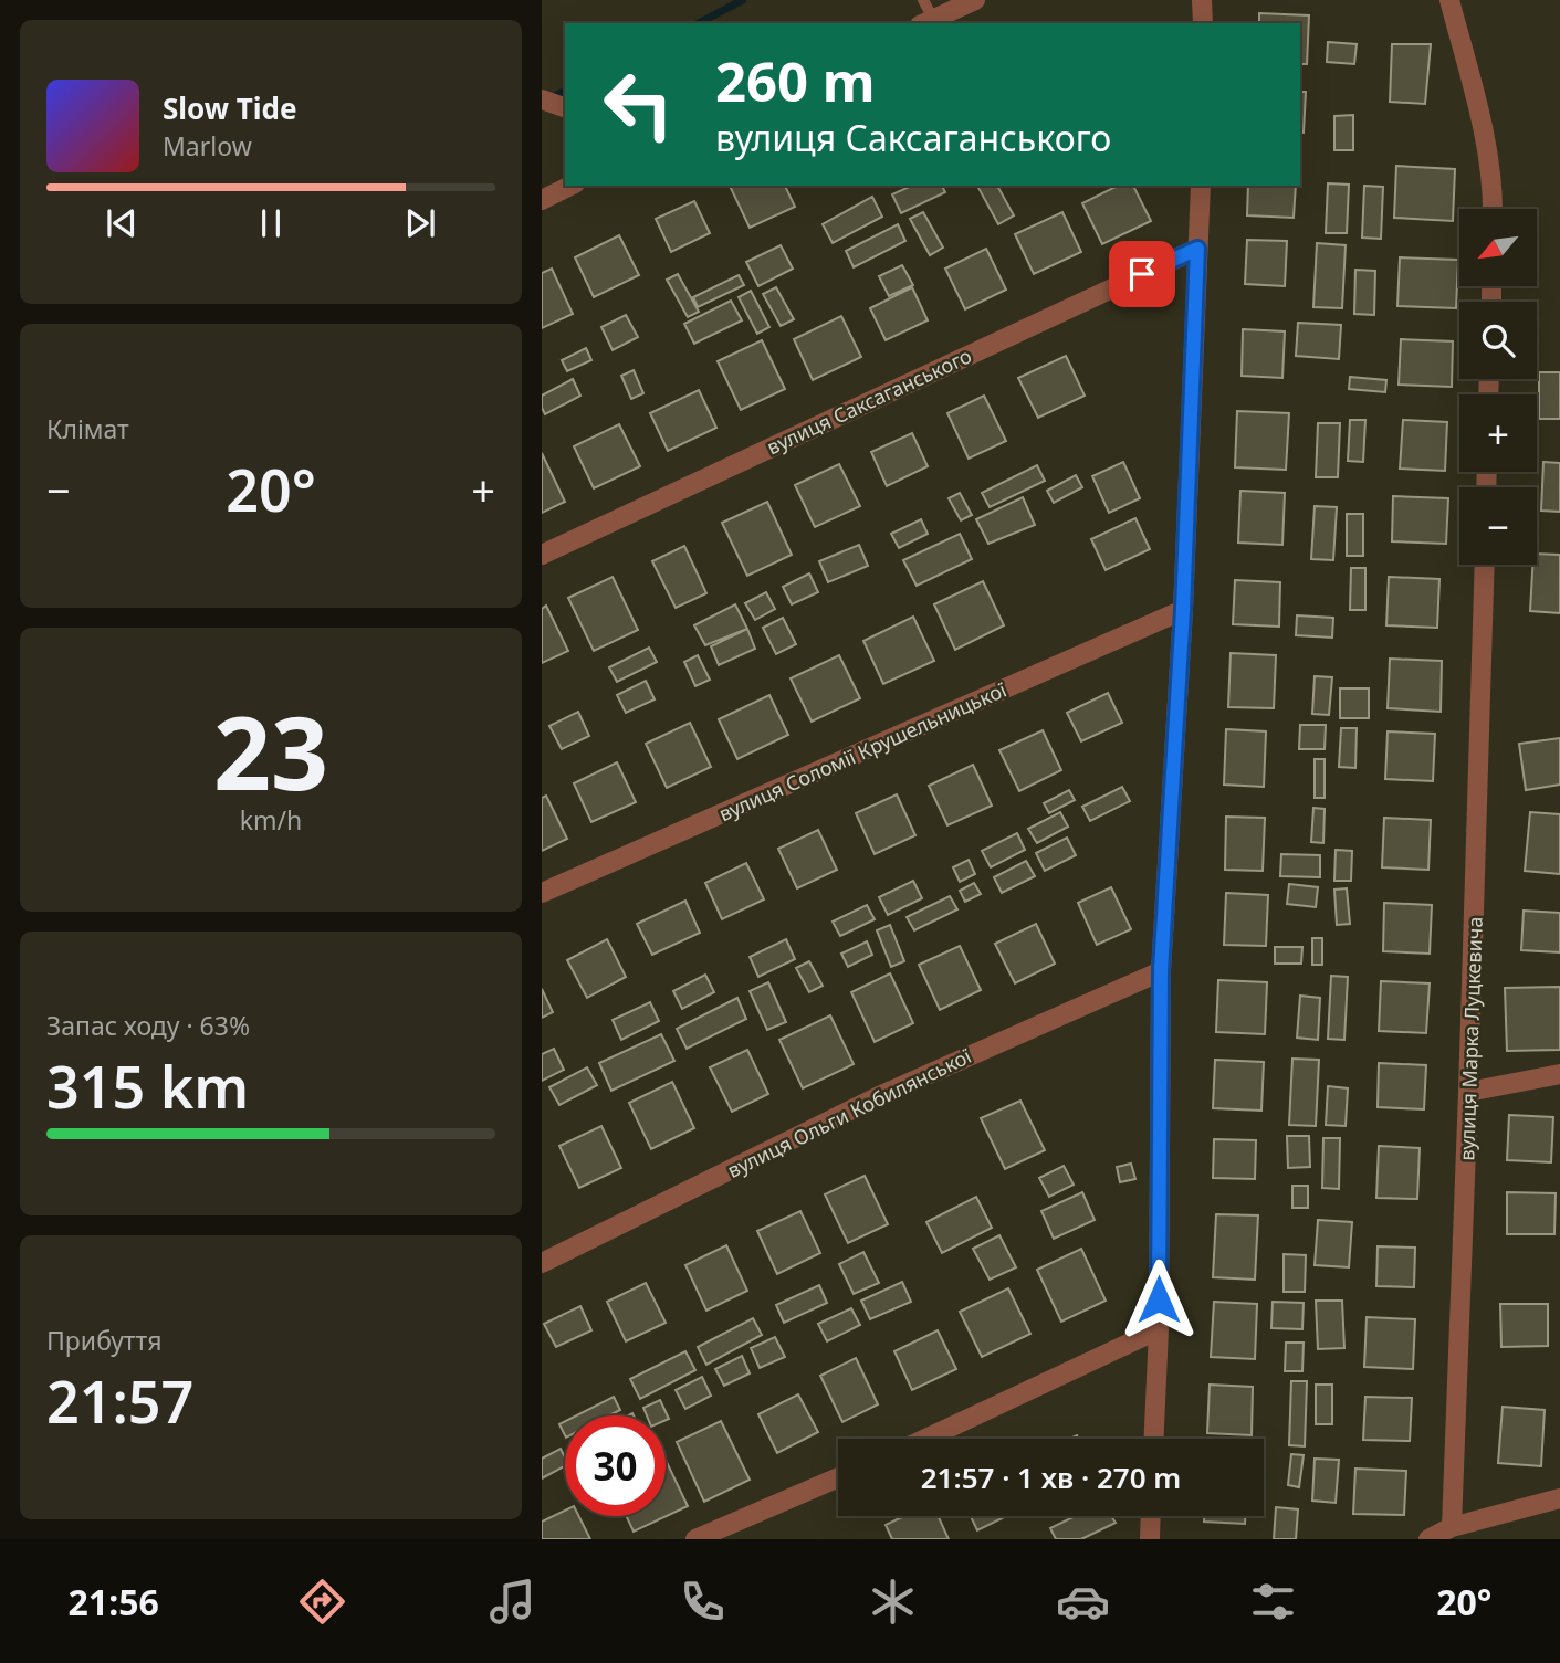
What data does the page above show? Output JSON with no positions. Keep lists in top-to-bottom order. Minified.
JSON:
{"streets":{"street":["вулиця Саксаганського","вулиця Соломії Крушельницької","вулиця Марка Луцкевича","вулиця Ольги Кобилянської"]},"north":"bottom left","page":{"turn":["260 m","вулиця Саксаганського"],"song":["Slow Tide","Marlow"],"map_buttons":["+","−"],"tile":["Клімат",["23","km/h"],["Запас ходу · 63%","315 km"],["Прибуття","21:57"]],"heat":["−","20°","+"],"limit":"30","trip":"21:57 · 1 хв · 270 m","tabs":["21:56","20°"]}}
